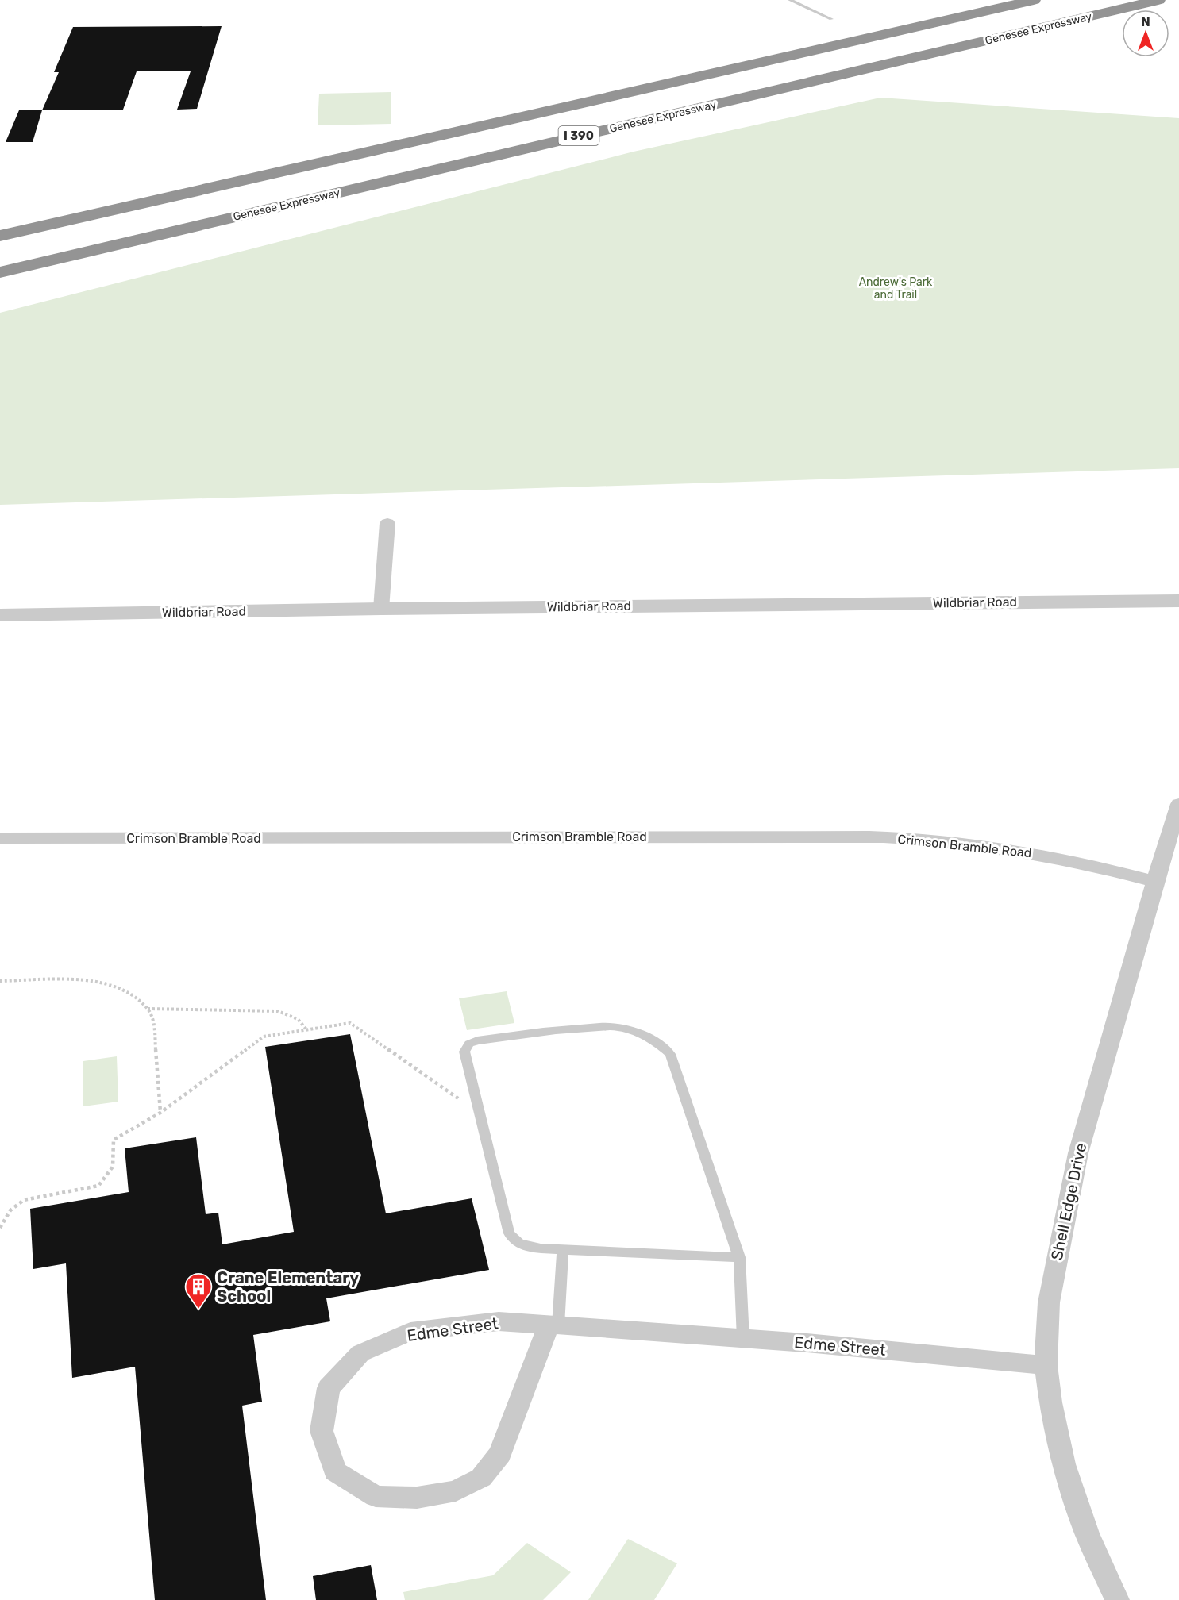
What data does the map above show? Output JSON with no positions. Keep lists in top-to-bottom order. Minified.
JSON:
{"streets":{"highway":["Genesee Expressway","I 390"],"street":["Wildbriar Road","Crimson Bramble Road","Shell Edge Drive","Edme Street"]},"crossings":[["Crimson Bramble Road","Shell Edge Drive"],["Shell Edge Drive","Edme Street"]],"parks":["Andrew's Park and Trail"],"places":{"building":["Crane Elementary School"]},"north":"top"}
